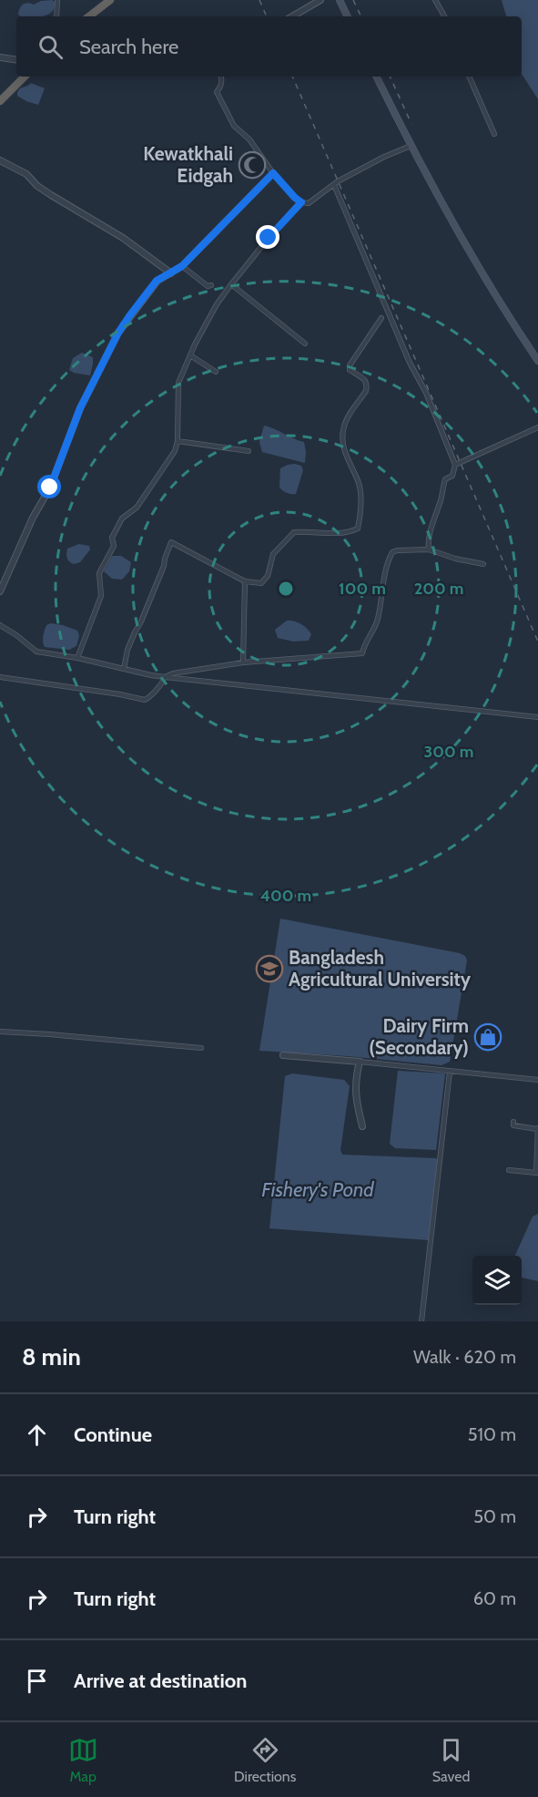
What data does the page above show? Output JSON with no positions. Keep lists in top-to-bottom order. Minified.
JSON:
{"water":["Fishery's Pond"],"places":{"mosque":["Kewatkhali Eidgah"],"school or university":["Bangladesh Agricultural University"],"shop":["Dairy Firm (Secondary)"]},"page":{"search":"Search here","heading":["8 min","Walk · 620 m"],"list":[["Continue","510 m"],["Turn right","50 m"],["Turn right","60 m"],"Arrive at destination"],"nav":["Map","Directions","Saved"]},"rings":["100 m","200 m","300 m","400 m"]}
